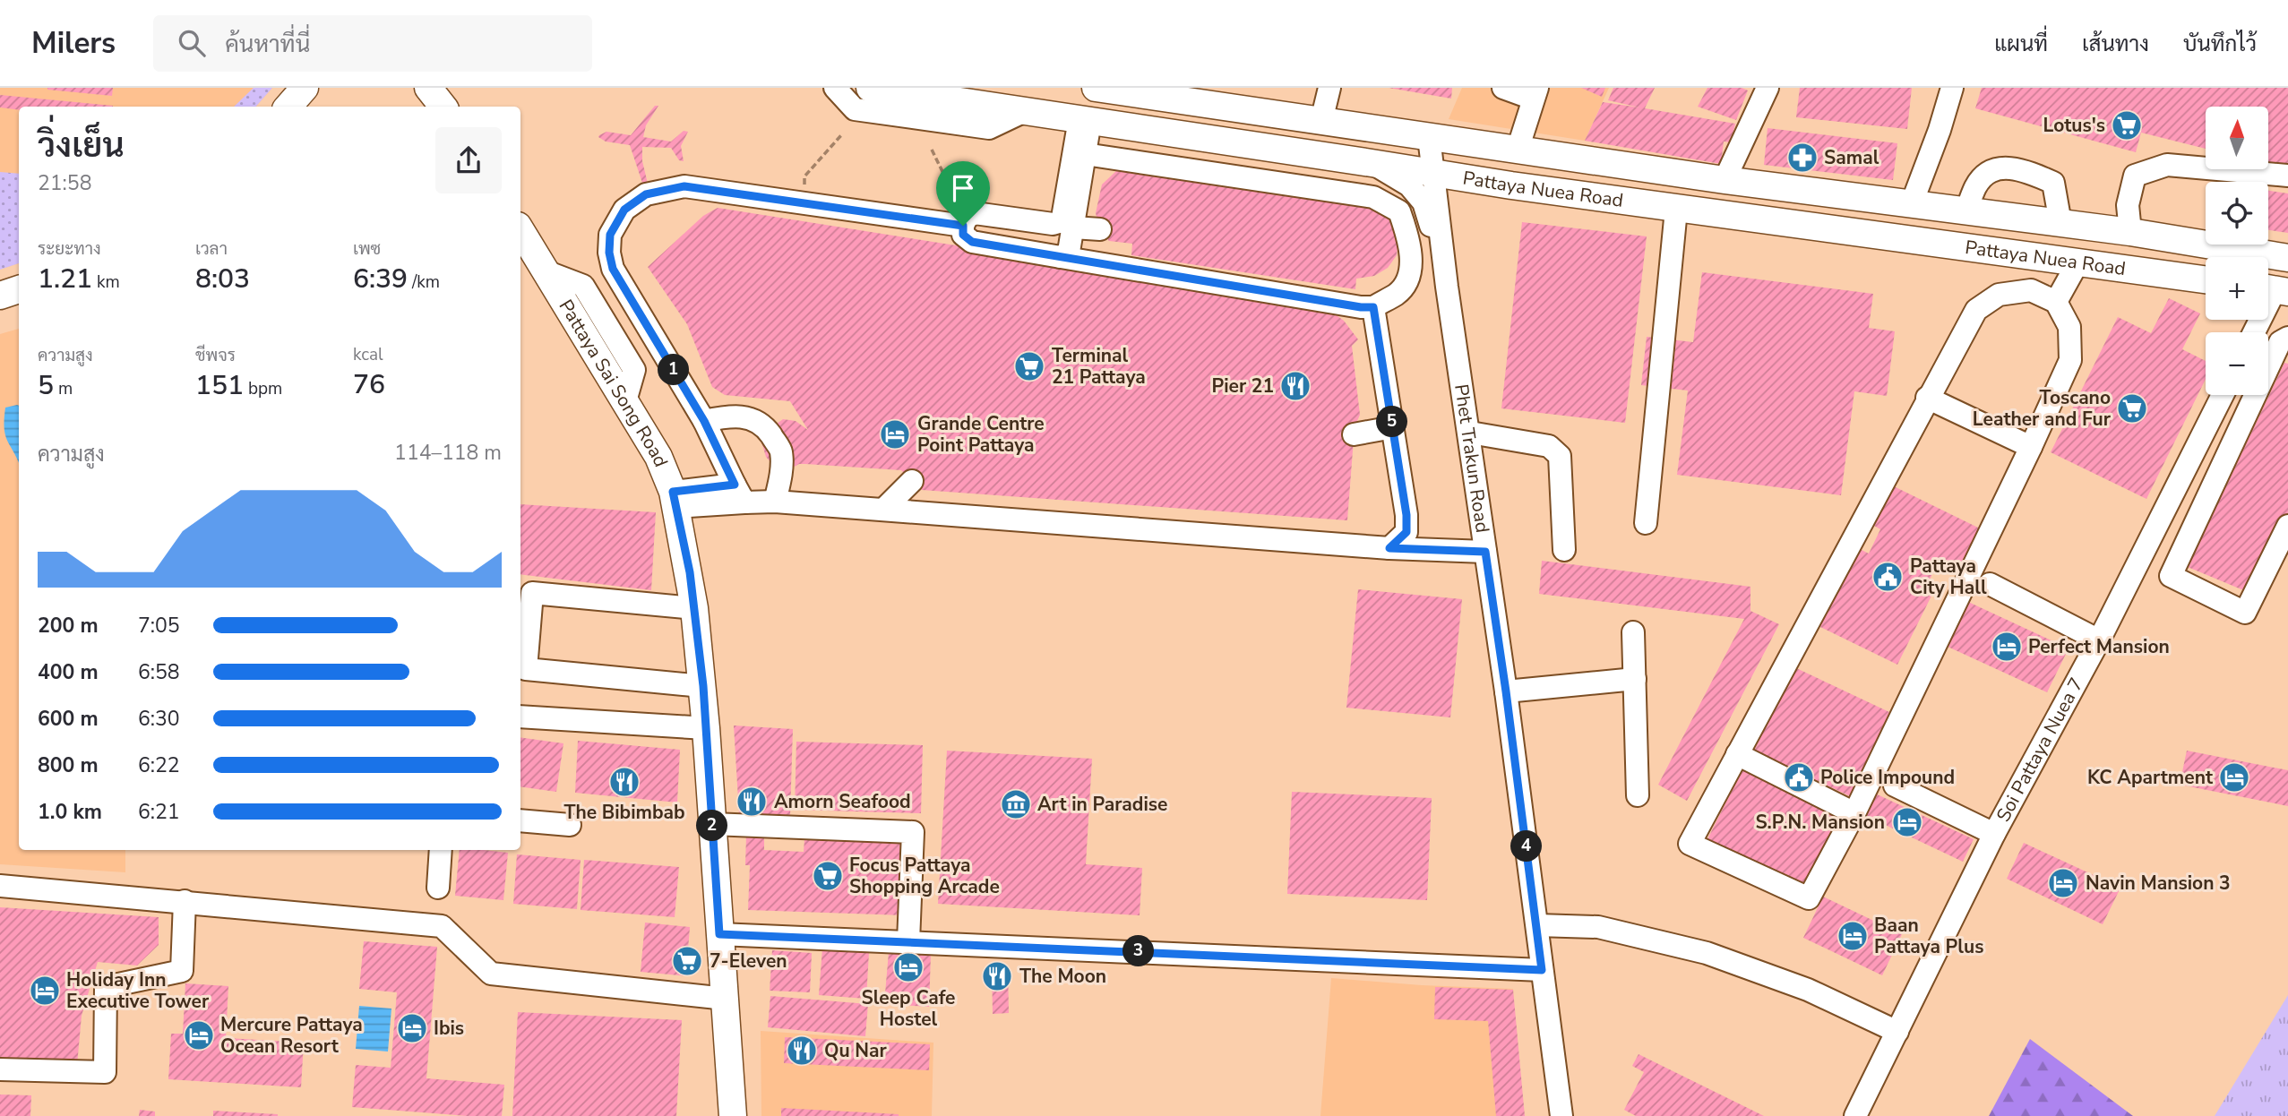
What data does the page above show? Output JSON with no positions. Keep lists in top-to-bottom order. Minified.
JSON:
{"streets":{"main road":["Pattaya Nuea Road","Pattaya Sai Song Road"],"street":["Phet Trakun Road","Soi Pattaya Nuea 7"]},"crossings":[["Pattaya Nuea Road","Phet Trakun Road"]],"places":{"supermarket":["Lotus's","Terminal 21 Pattaya","Toscano Leather and Fur","Focus Pattaya Shopping Arcade","7-Eleven"],"pharmacy":["Samal"],"restaurant":["Pier 21","The Bibimbab","Amorn Seafood","The Moon","Qu Nar"],"hotel":["Grande Centre Point Pattaya","Perfect Mansion","KC Apartment","S.P.N. Mansion","Navin Mansion 3","Baan Pattaya Plus","Sleep Cafe Hostel","Holiday Inn Executive Tower","Ibis","Mercure Pattaya Ocean Resort"],"public building":["Pattaya City Hall","Police Impound"],"museum":["Art in Paradise"]},"north":"top","page":{"header":"Milers","search":"ค้นหาที่นี่","nav":["แผนที่","เส้นทาง","บันทึกไว้"],"map_buttons":["+","−"],"heading":["วิ่งเย็น","21:58"],"stats":[["ระยะทาง","1.21 km"],["เวลา","8:03"],["เพซ","6:39 /km"],["ความสูง","5 m"],["ชีพจร","151 bpm"],["kcal","76"]],"pins":["1","5","2","4","3"],"chart":["ความสูง","114–118 m"],"list":[{"name":"200 m","note":"7:05"},{"name":"400 m","note":"6:58"},{"name":"600 m","note":"6:30"},{"name":"800 m","note":"6:22"},{"name":"1.0 km","note":"6:21"}]}}
